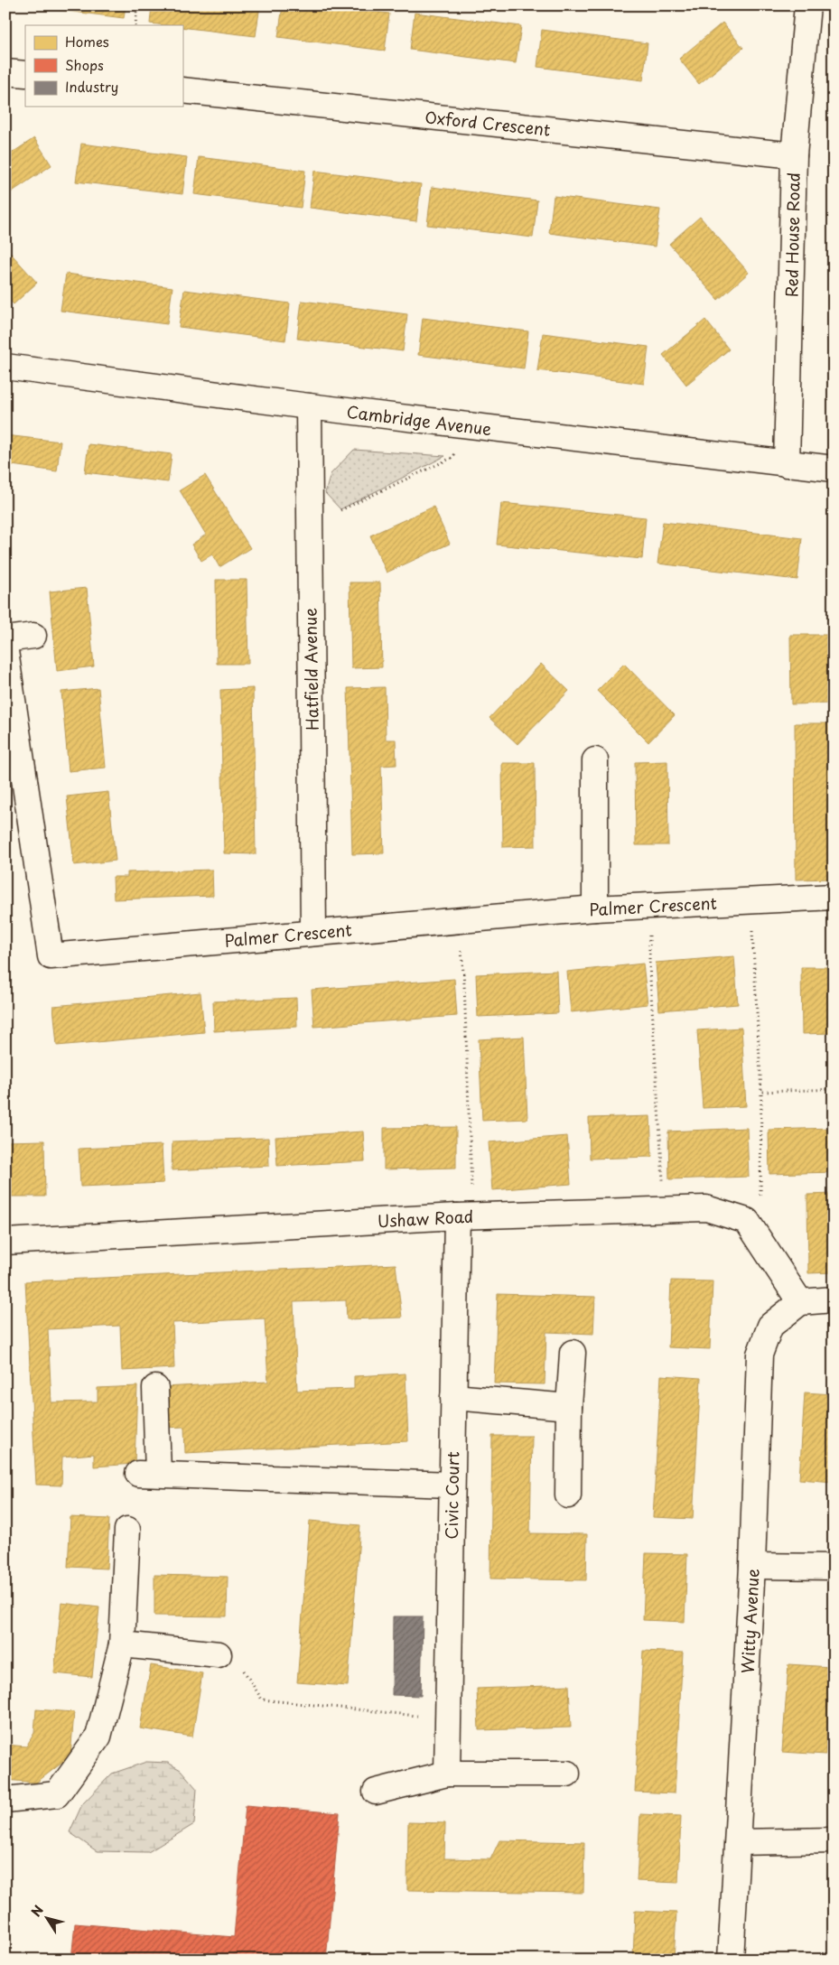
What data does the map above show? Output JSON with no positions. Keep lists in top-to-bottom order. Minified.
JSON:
{"streets":{"street":["Oxford Crescent","Red House Road","Cambridge Avenue","Hatfield Avenue","Palmer Crescent","Ushaw Road","Civic Court","Witty Avenue"]},"crossings":[["Oxford Crescent","Red House Road"],["Red House Road","Cambridge Avenue"],["Cambridge Avenue","Hatfield Avenue"],["Hatfield Avenue","Palmer Crescent"],["Ushaw Road","Civic Court"]],"legend":["Homes","Shops","Industry"],"north":"top left"}
